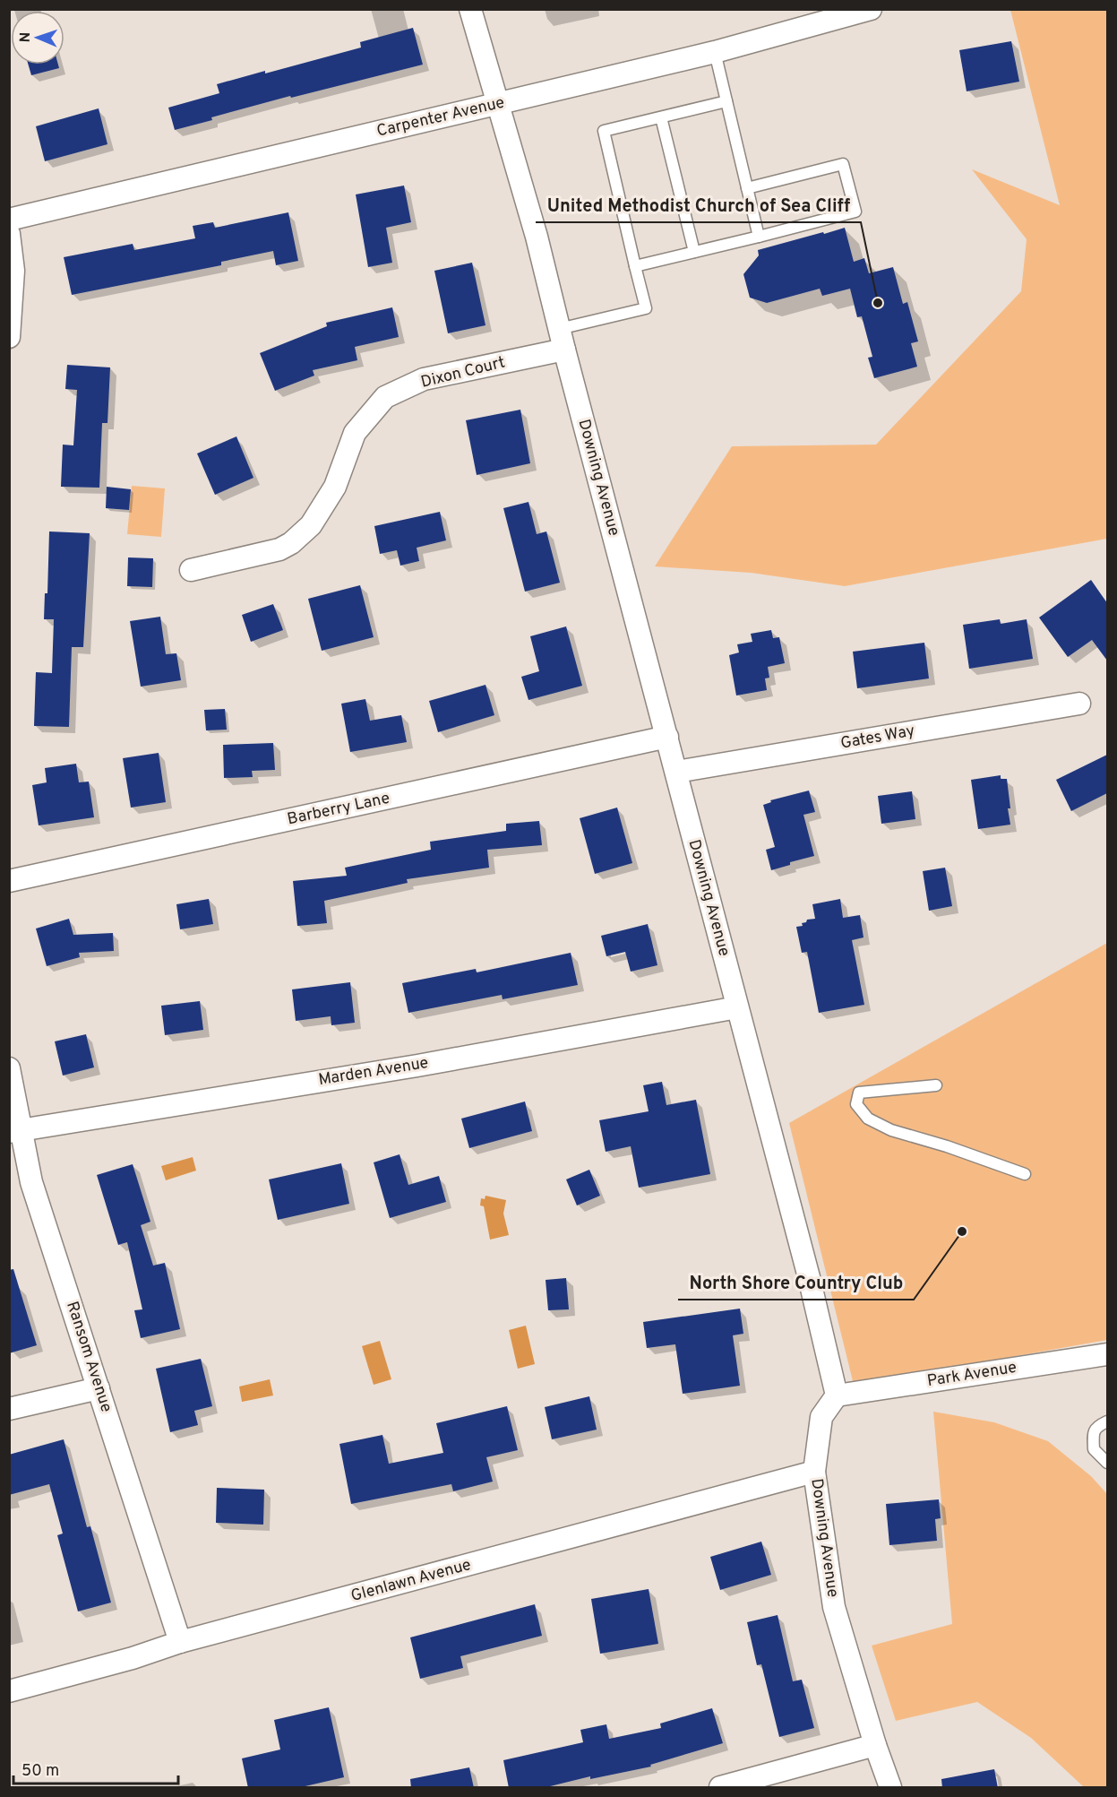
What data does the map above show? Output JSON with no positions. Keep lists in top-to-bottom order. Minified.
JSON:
{"streets":{"street":["Carpenter Avenue","Dixon Court","Downing Avenue","Gates Way","Barberry Lane","Marden Avenue","Ransom Avenue","Park Avenue","Glenlawn Avenue"]},"crossings":[["Carpenter Avenue","Downing Avenue"],["Dixon Court","Downing Avenue"],["Downing Avenue","Gates Way"],["Downing Avenue","Barberry Lane"],["Downing Avenue","Marden Avenue"],["Downing Avenue","Park Avenue"],["Downing Avenue","Glenlawn Avenue"],["Marden Avenue","Ransom Avenue"],["Ransom Avenue","Glenlawn Avenue"]],"places":["United Methodist Church of Sea Cliff","North Shore Country Club"],"scale_bar":"50 m","north":"left"}
